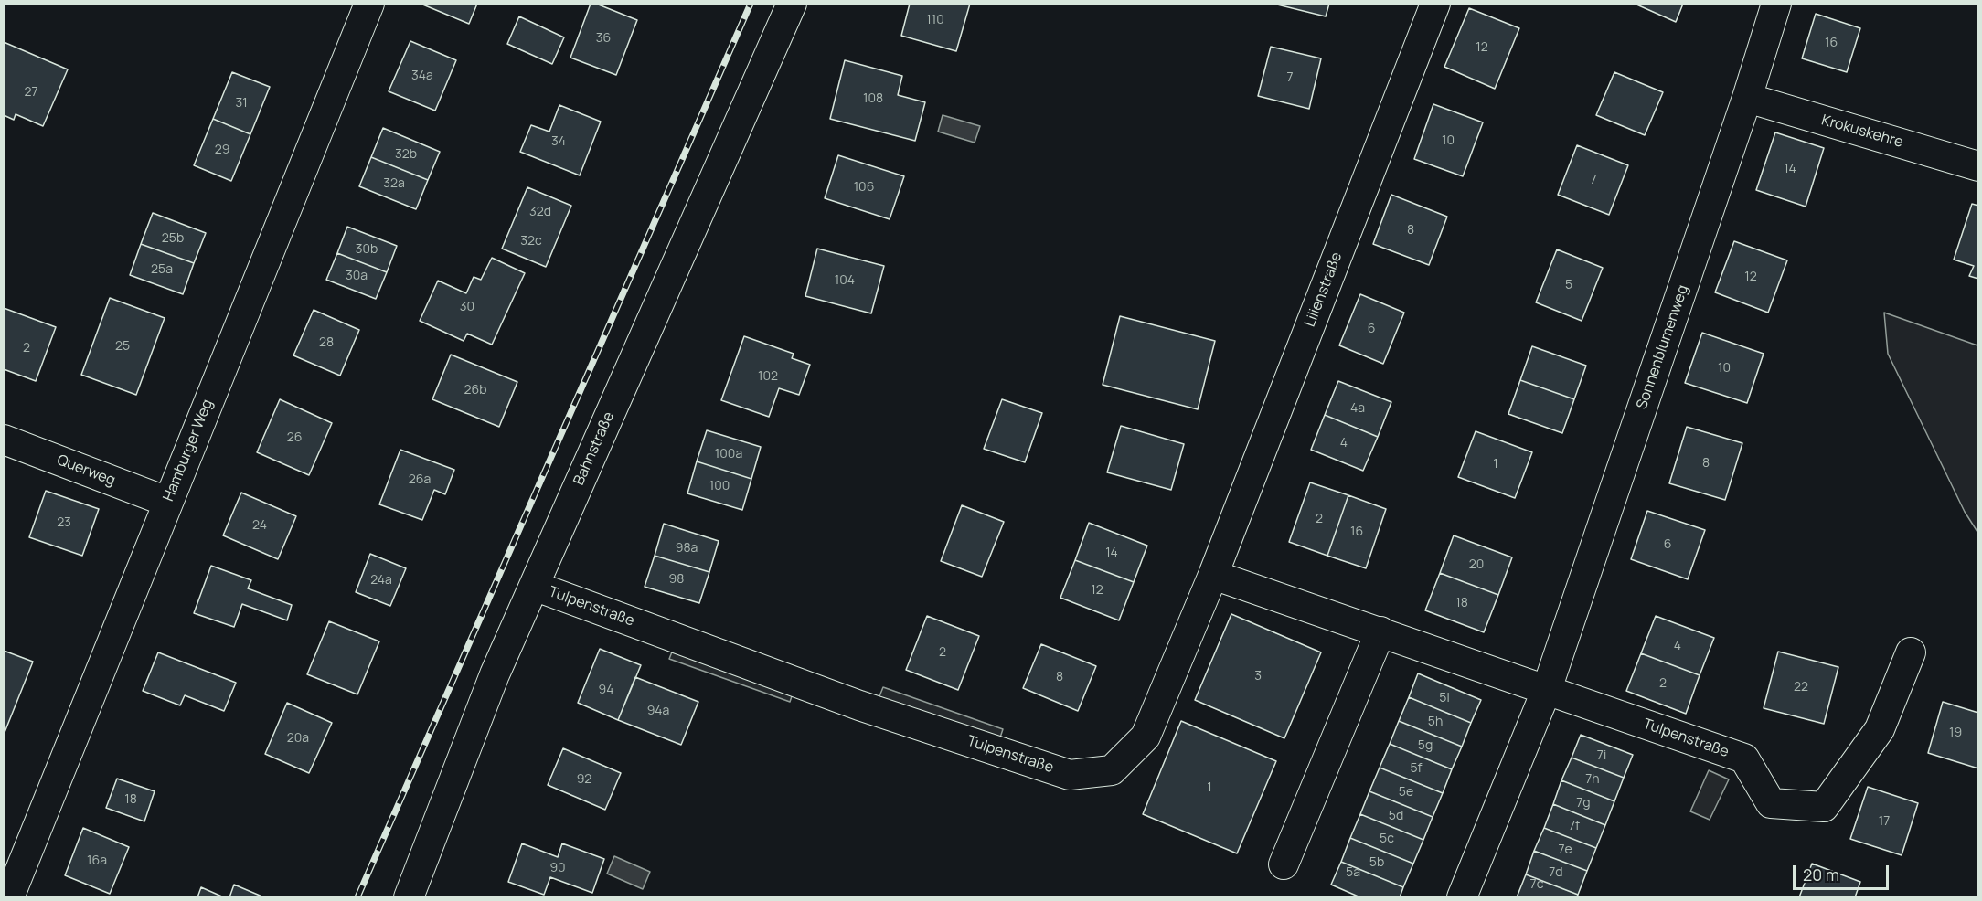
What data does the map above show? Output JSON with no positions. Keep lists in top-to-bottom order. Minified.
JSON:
{"streets":{"street":["Krokuskehre","Lilienstraße","Sonnenblumenweg","Bahnstraße","Hamburger Weg","Querweg","Tulpenstraße"]},"crossings":[["Krokuskehre","Sonnenblumenweg"],["Lilienstraße","Tulpenstraße"],["Sonnenblumenweg","Tulpenstraße"],["Bahnstraße","Tulpenstraße"],["Hamburger Weg","Querweg"]],"house_numbers":["110","36","16","12","34a","7","27","108","31","10","34","29","32b","14","7","32a","106","32d","8","25b","32c","30b","25a","30a","12","104","5","30","6","28","25","2","10","102","26b","4a","26","4","100a","8","1","26a","100","2","23","24","16","6","98a","14","20","98","24a","12","18","4","2","3","8","2","22","94","5i","94a","5h","19","20a","5g","7i","5f","92","7h","1","5e","18","7g","5d","17","7f","5c","7e","16a","5b","90","5a","7d","7c"],"scale_bar":"20 m"}
